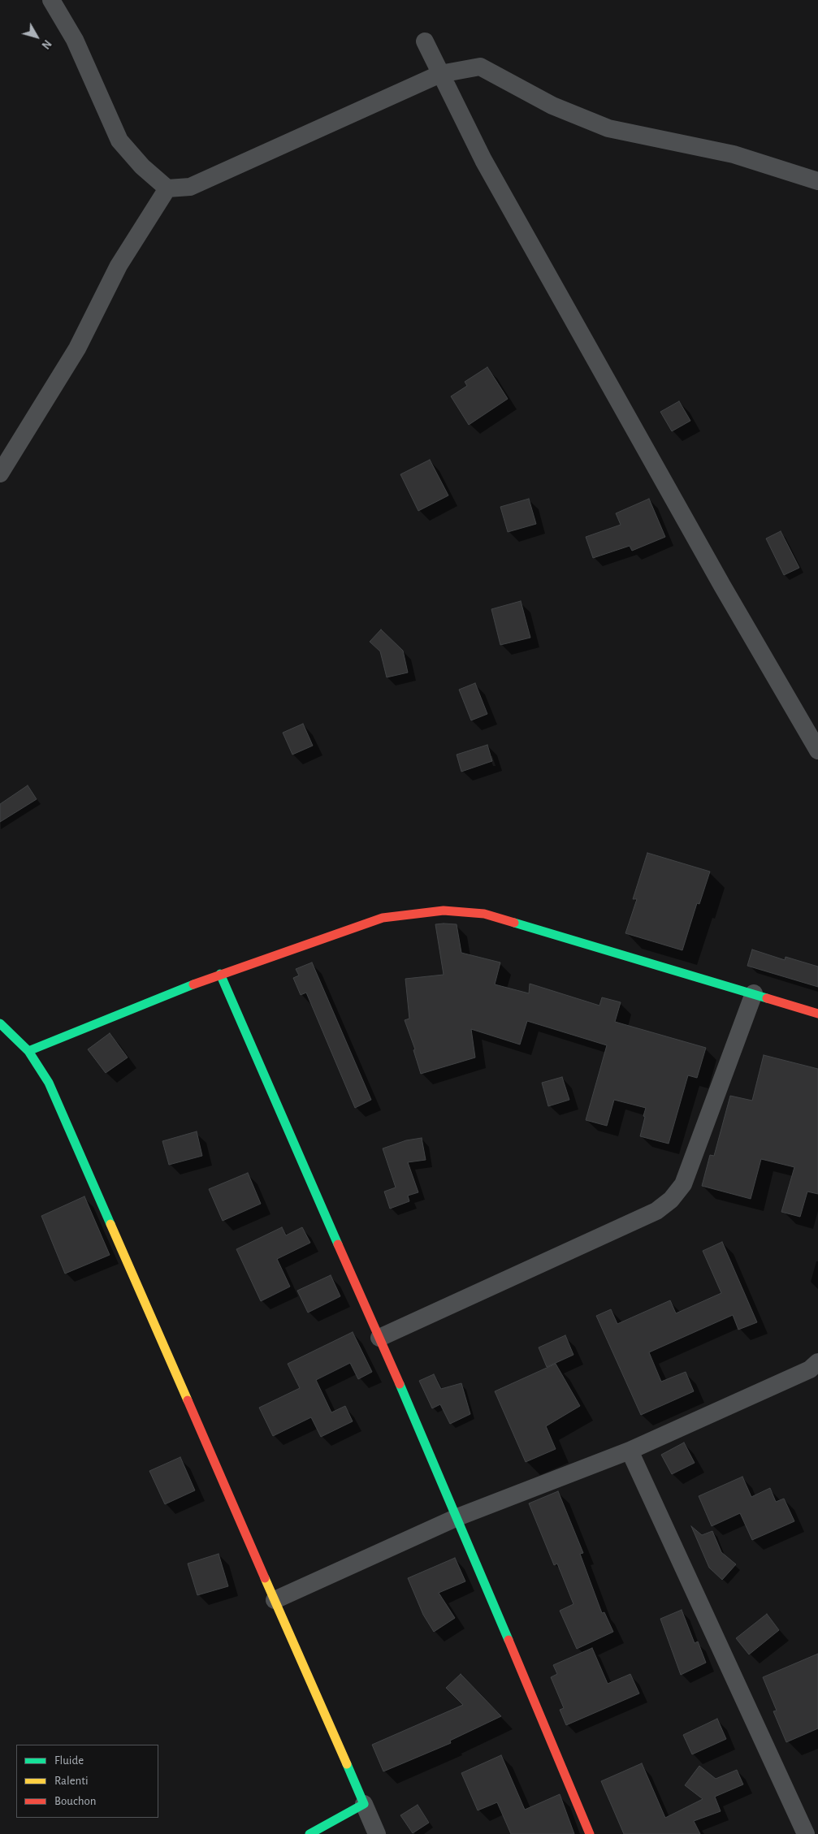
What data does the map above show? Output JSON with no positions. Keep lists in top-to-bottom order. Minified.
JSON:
{"legend":["Fluide","Ralenti","Bouchon"],"north":"bottom right"}
